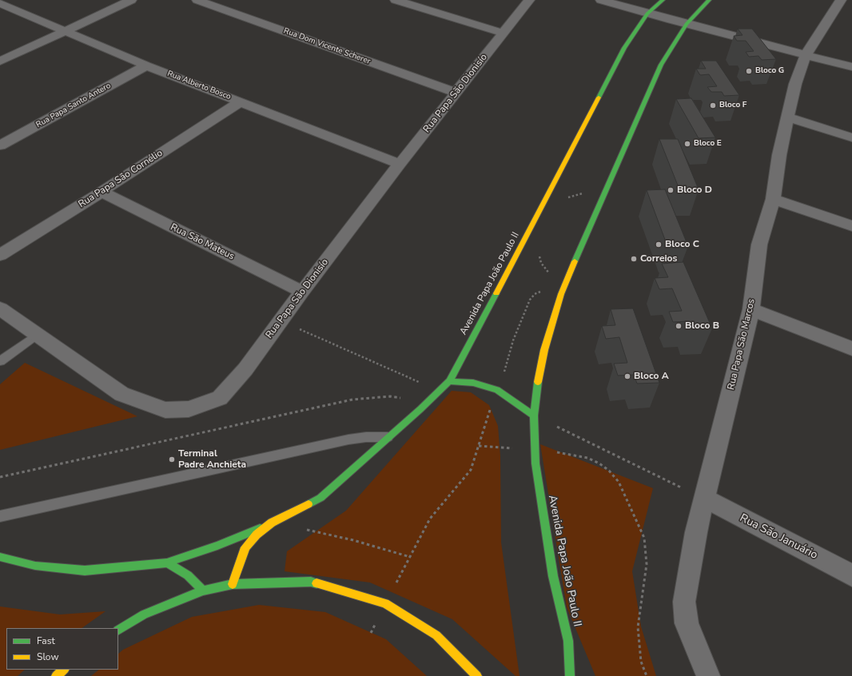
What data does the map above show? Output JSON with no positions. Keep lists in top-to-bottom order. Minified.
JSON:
{"streets":{"street":["Rua Dom Vicente Scherer","Rua Alberto Bosco","Rua Papa São Dionisío","Rua Papa Santo Antero","Rua Papa São Cornélio","Rua São Mateus","Avenida Papa João Paulo II","Rua Papa São Marcos","Rua São Januário"]},"crossings":[["Rua Dom Vicente Scherer","Rua Papa São Dionisío"],["Rua Alberto Bosco","Rua Papa São Dionisío"],["Rua Alberto Bosco","Rua Papa Santo Antero"],["Rua Alberto Bosco","Rua Papa São Cornélio"],["Rua Papa São Dionisío","Rua São Mateus"],["Rua Papa São Cornélio","Rua São Mateus"],["Rua Papa São Marcos","Rua São Januário"]],"places":["Bloco G","Bloco F","Bloco E","Bloco D","Bloco C","Correios","Bloco B","Bloco A","Terminal Padre Anchieta"],"legend":["Fast","Slow"]}
